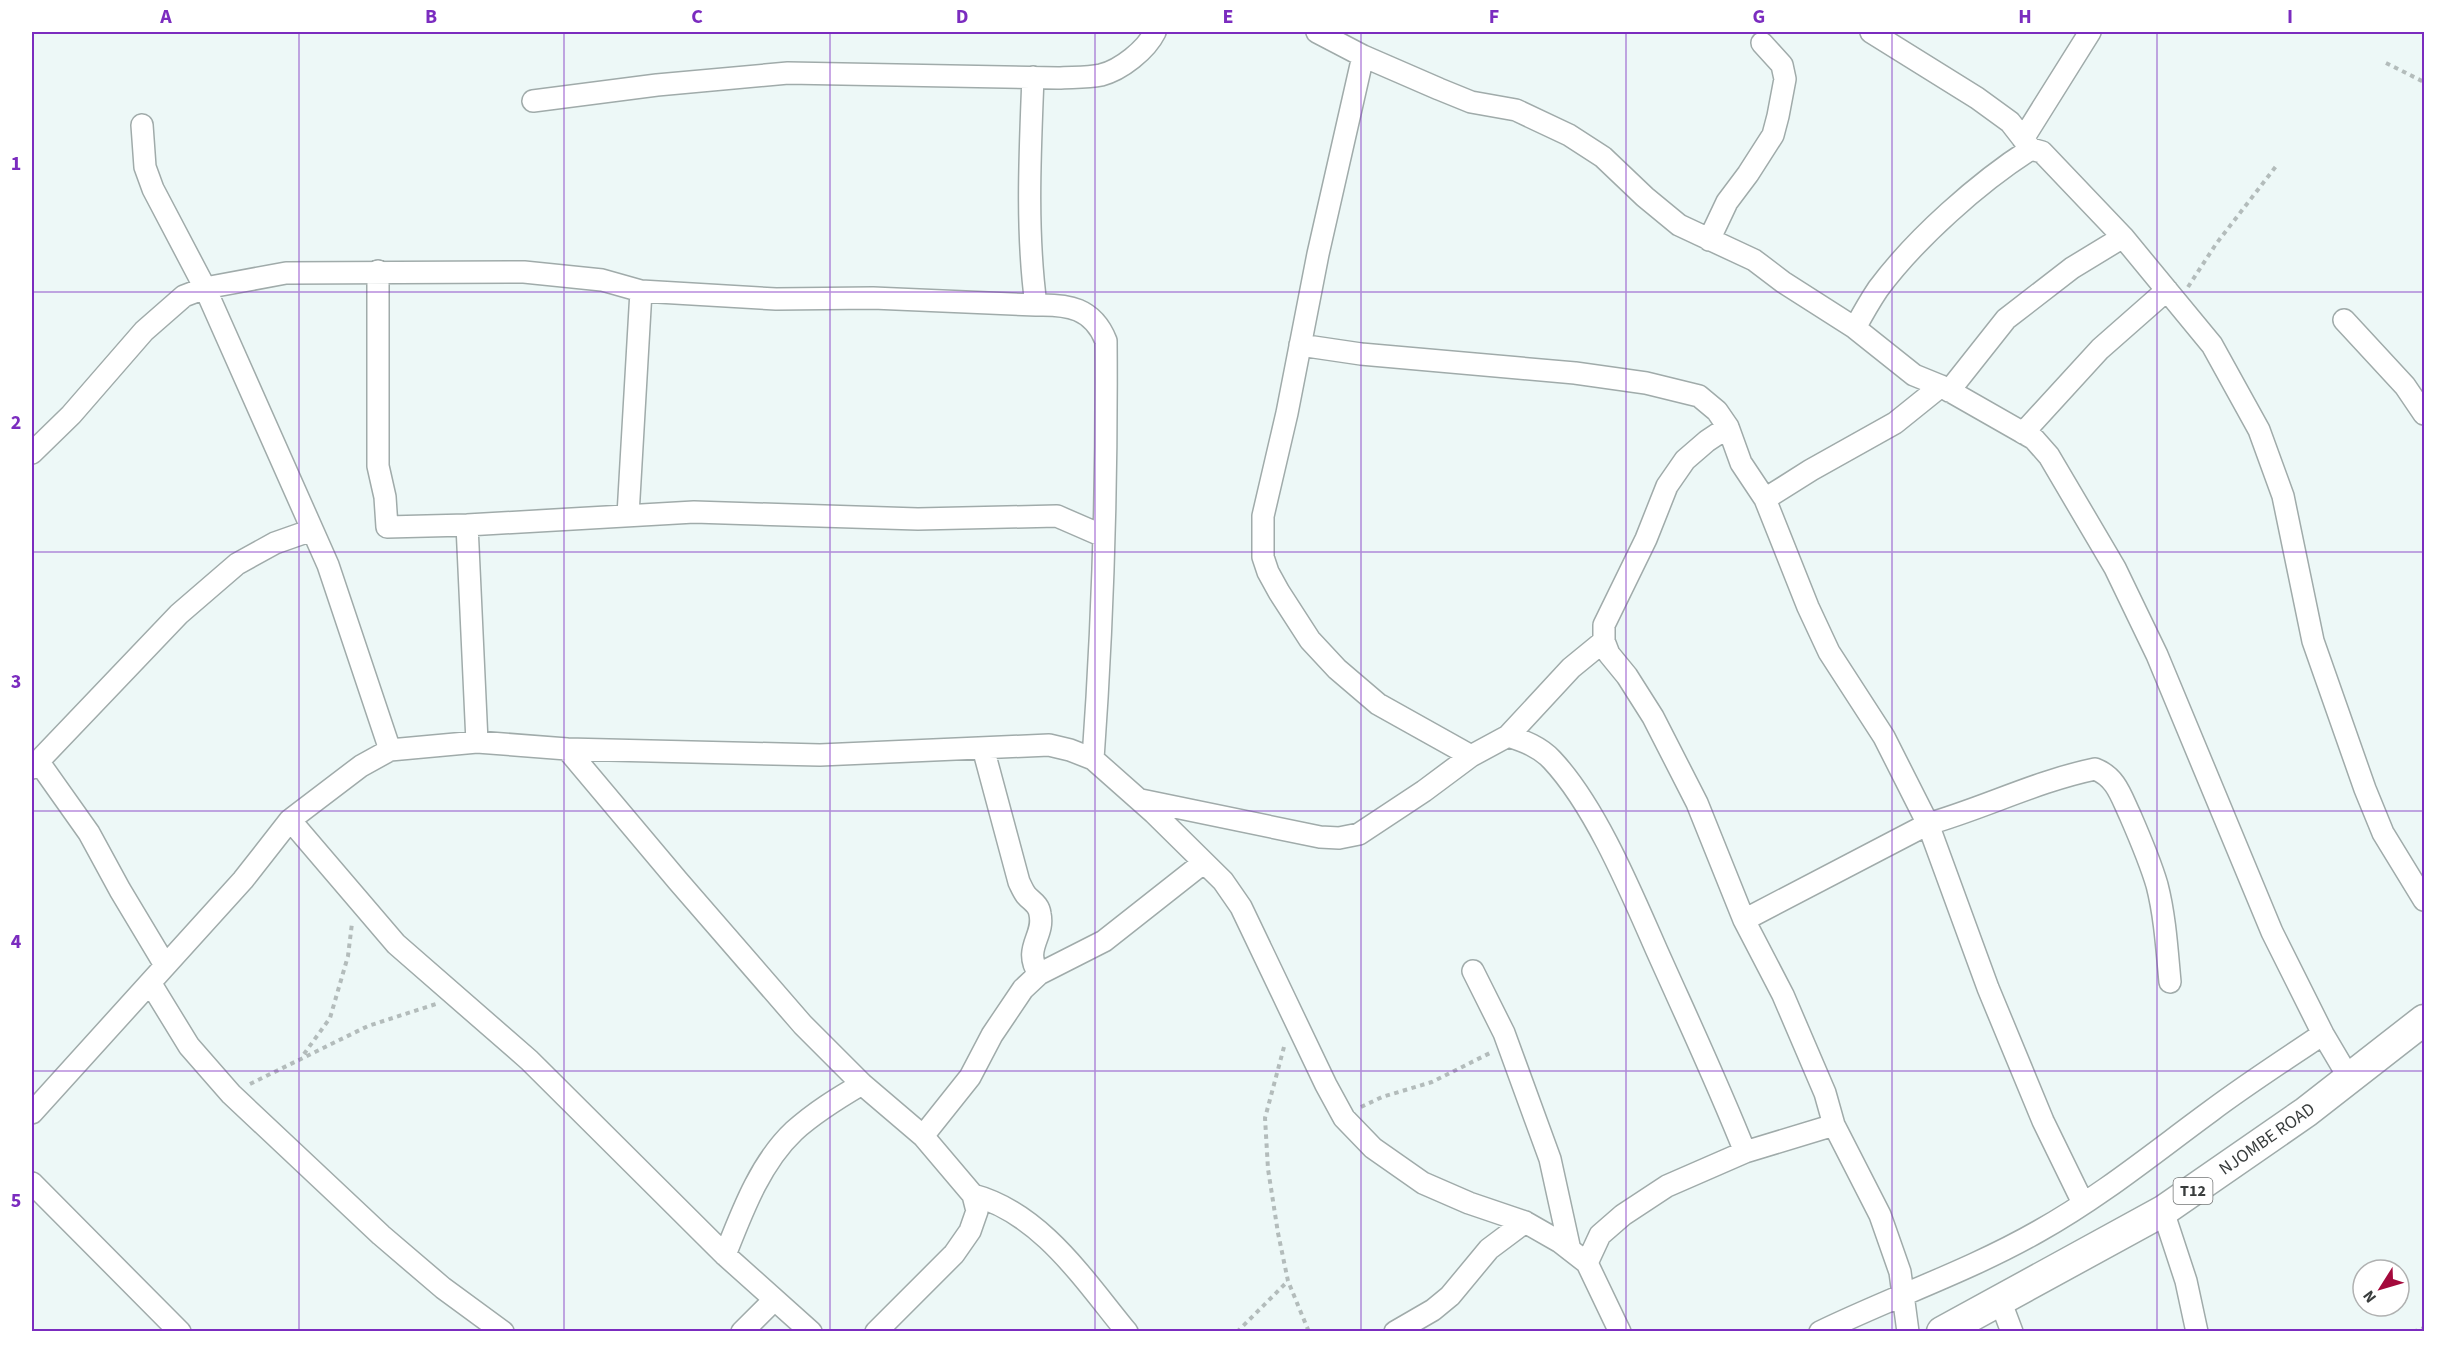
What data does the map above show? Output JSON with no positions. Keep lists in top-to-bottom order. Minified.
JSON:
{"streets":{"highway":["NJOMBE ROAD","T12"]},"north":"bottom left","grid":{"columns":["A","B","C","D","E","F","G","H","I"],"rows":["1","2","3","4","5"]}}
